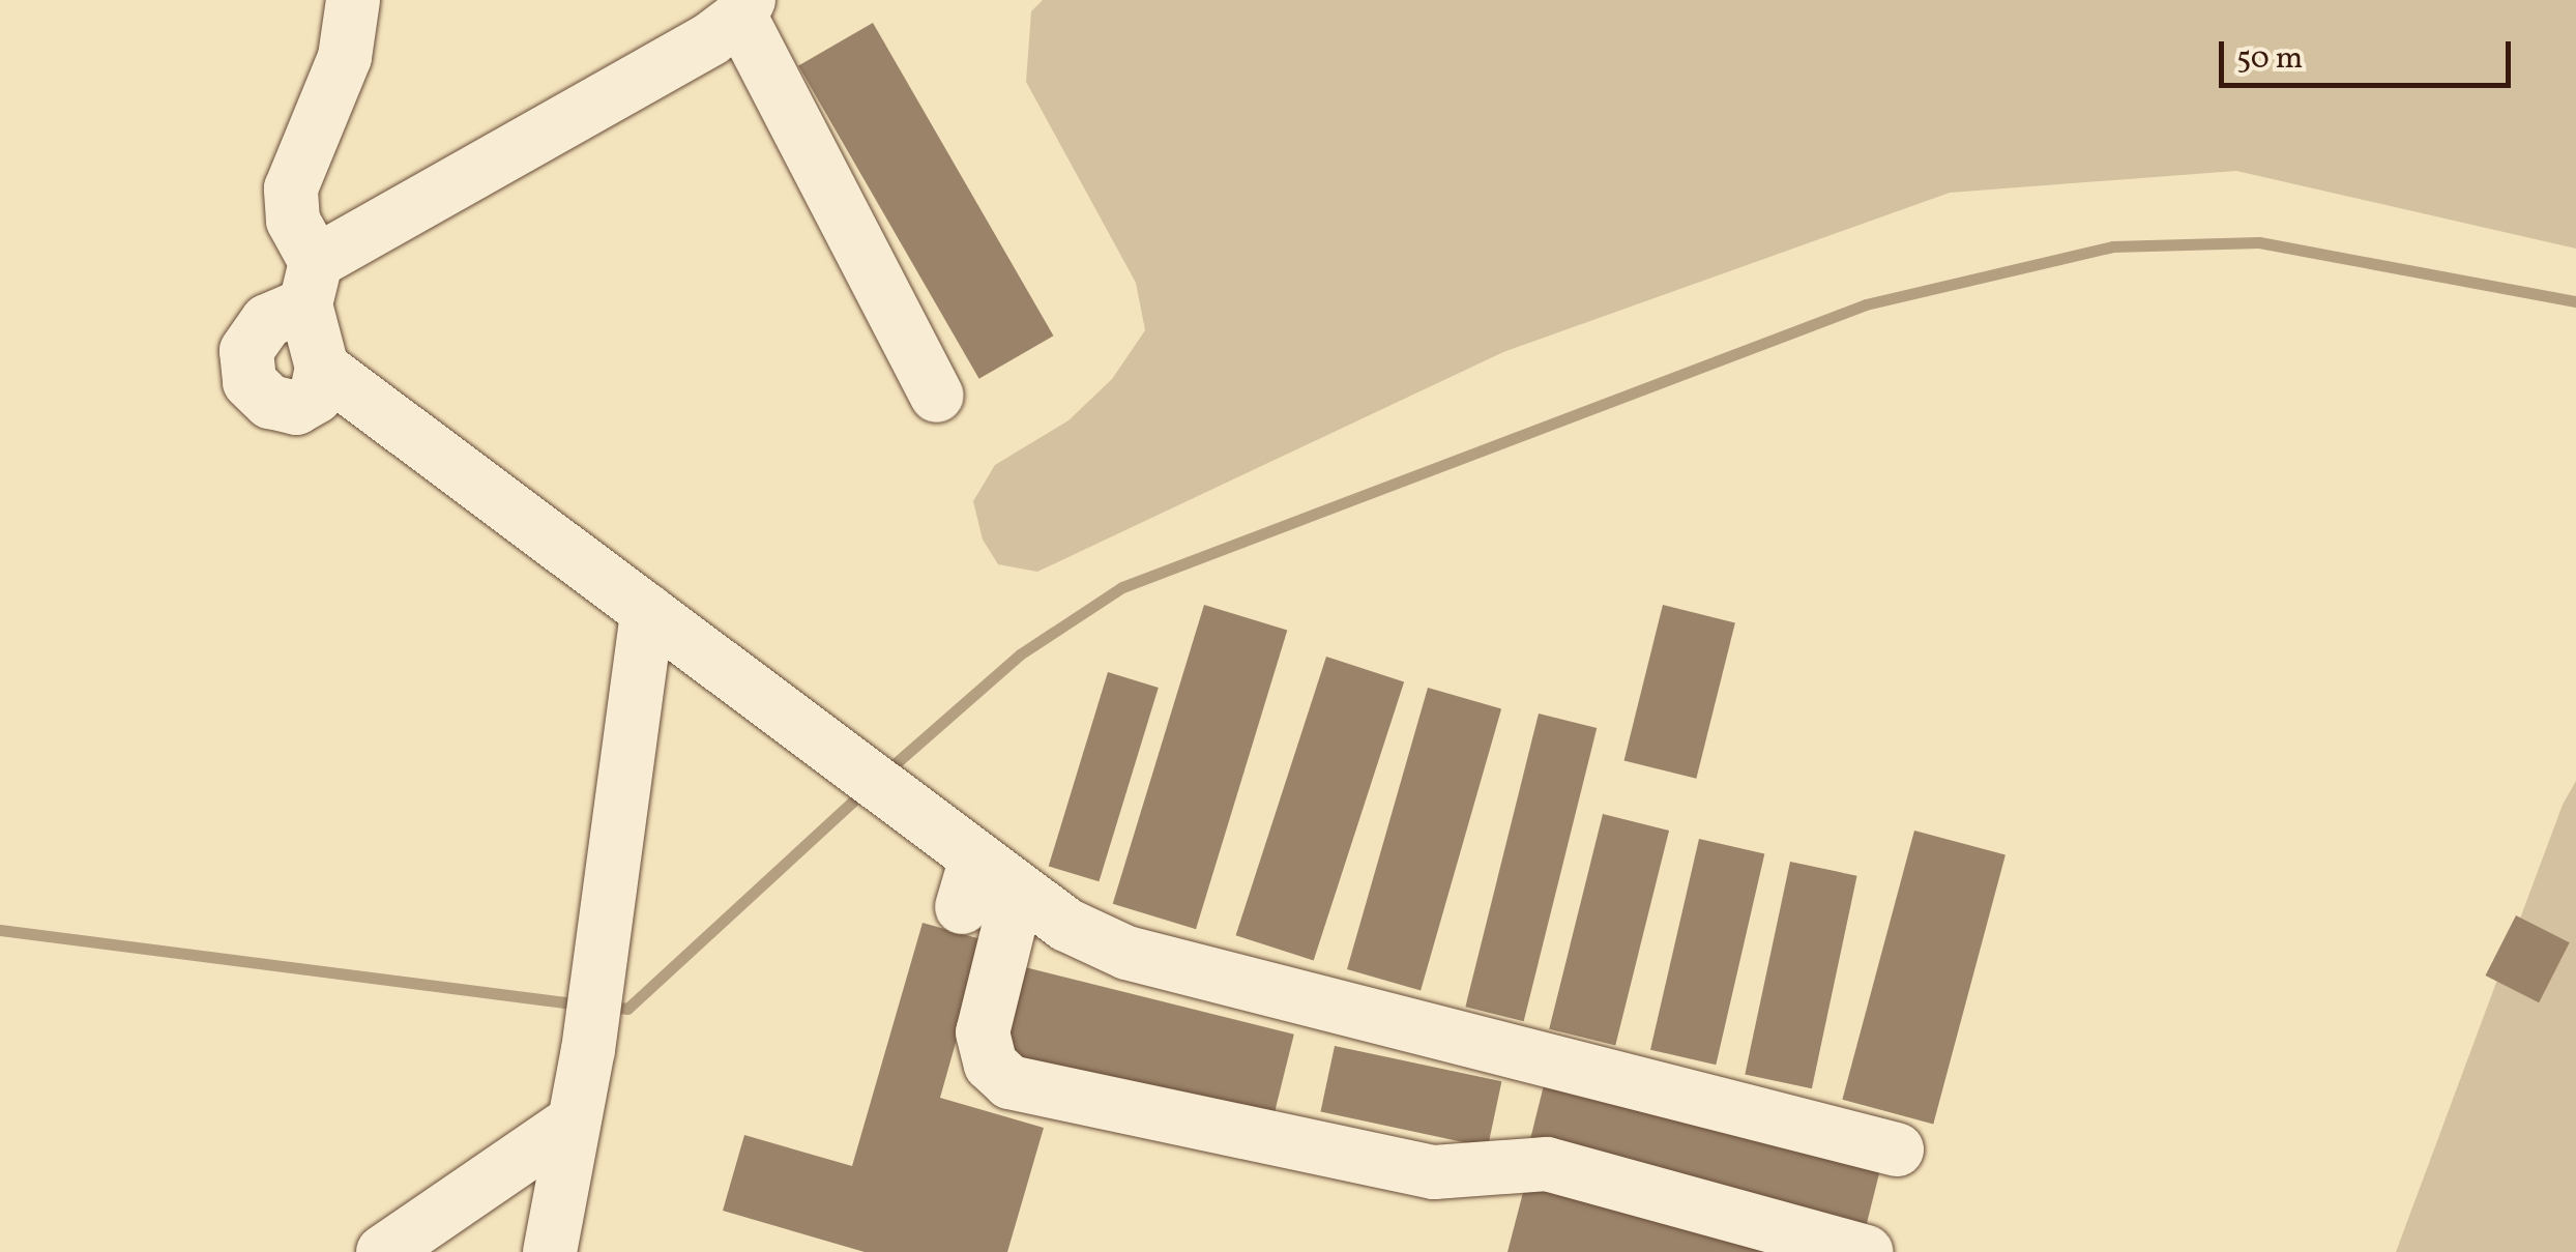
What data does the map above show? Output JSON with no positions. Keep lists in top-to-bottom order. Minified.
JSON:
{"scale_bar":"50 m"}
